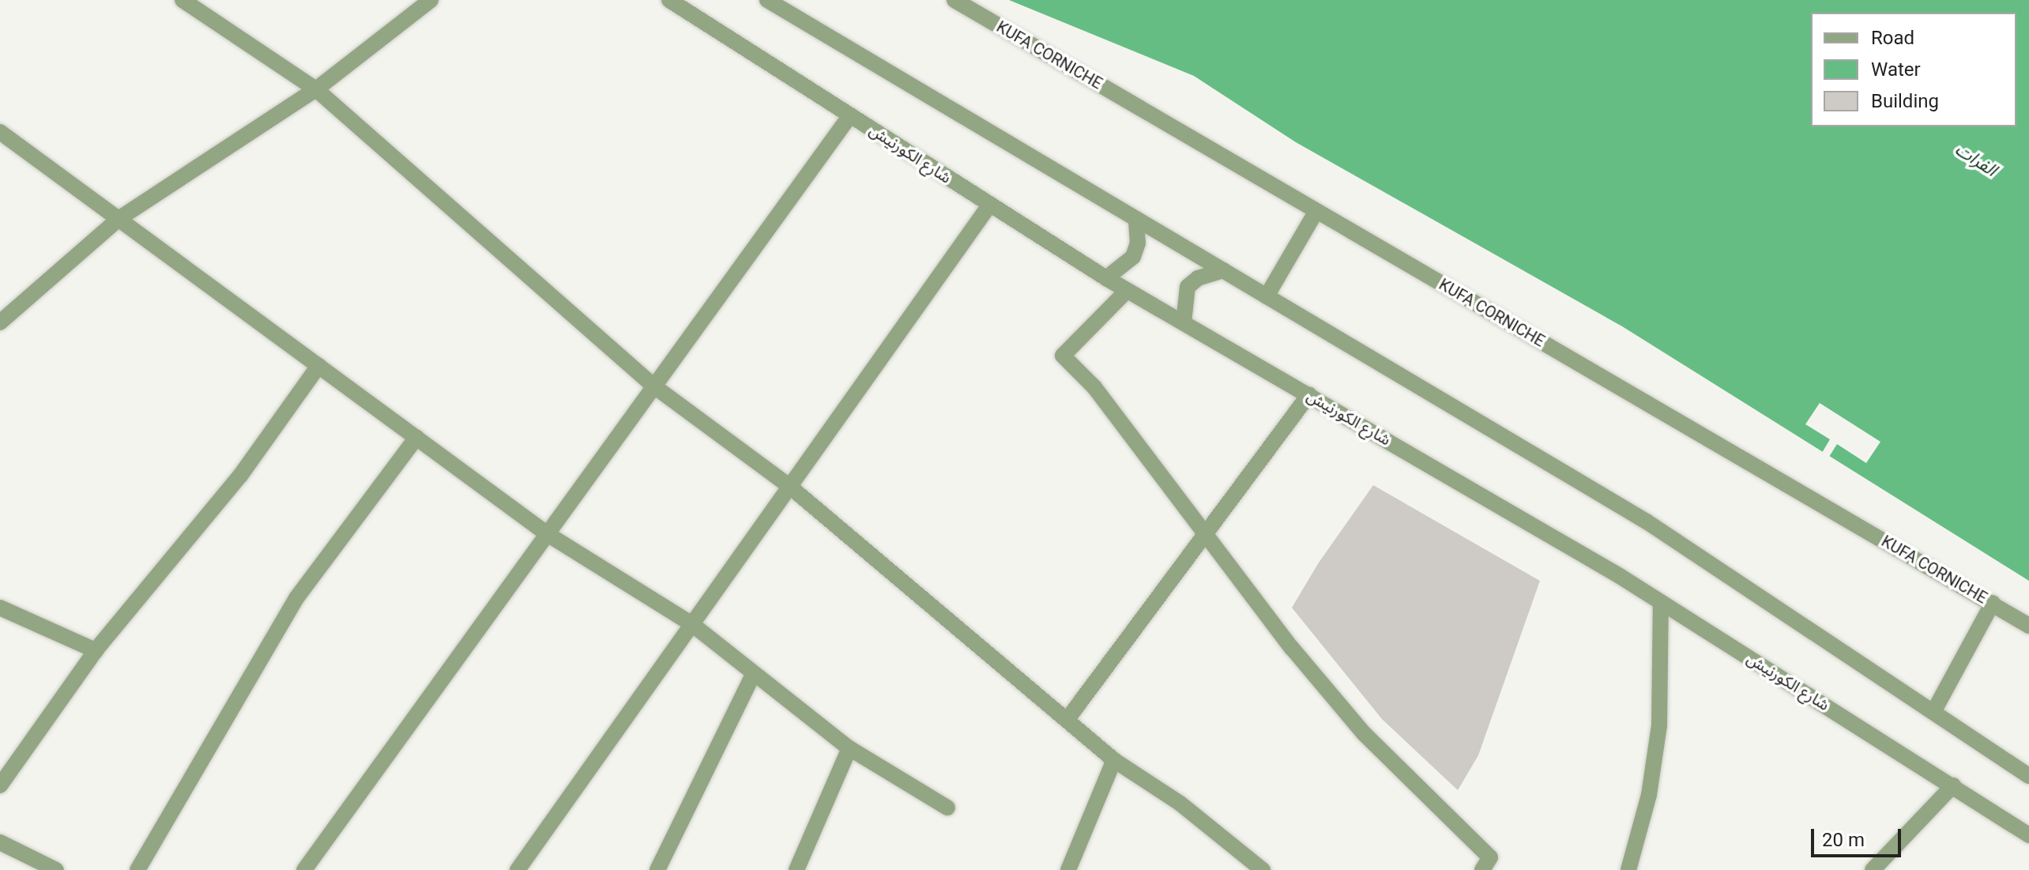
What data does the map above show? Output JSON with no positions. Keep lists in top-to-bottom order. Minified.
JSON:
{"streets":{"street":["KUFA CORNICHE","شارع الكورنيش"]},"water":["الفرات"],"legend":["Road","Water","Building"],"scale_bar":"20 m"}
